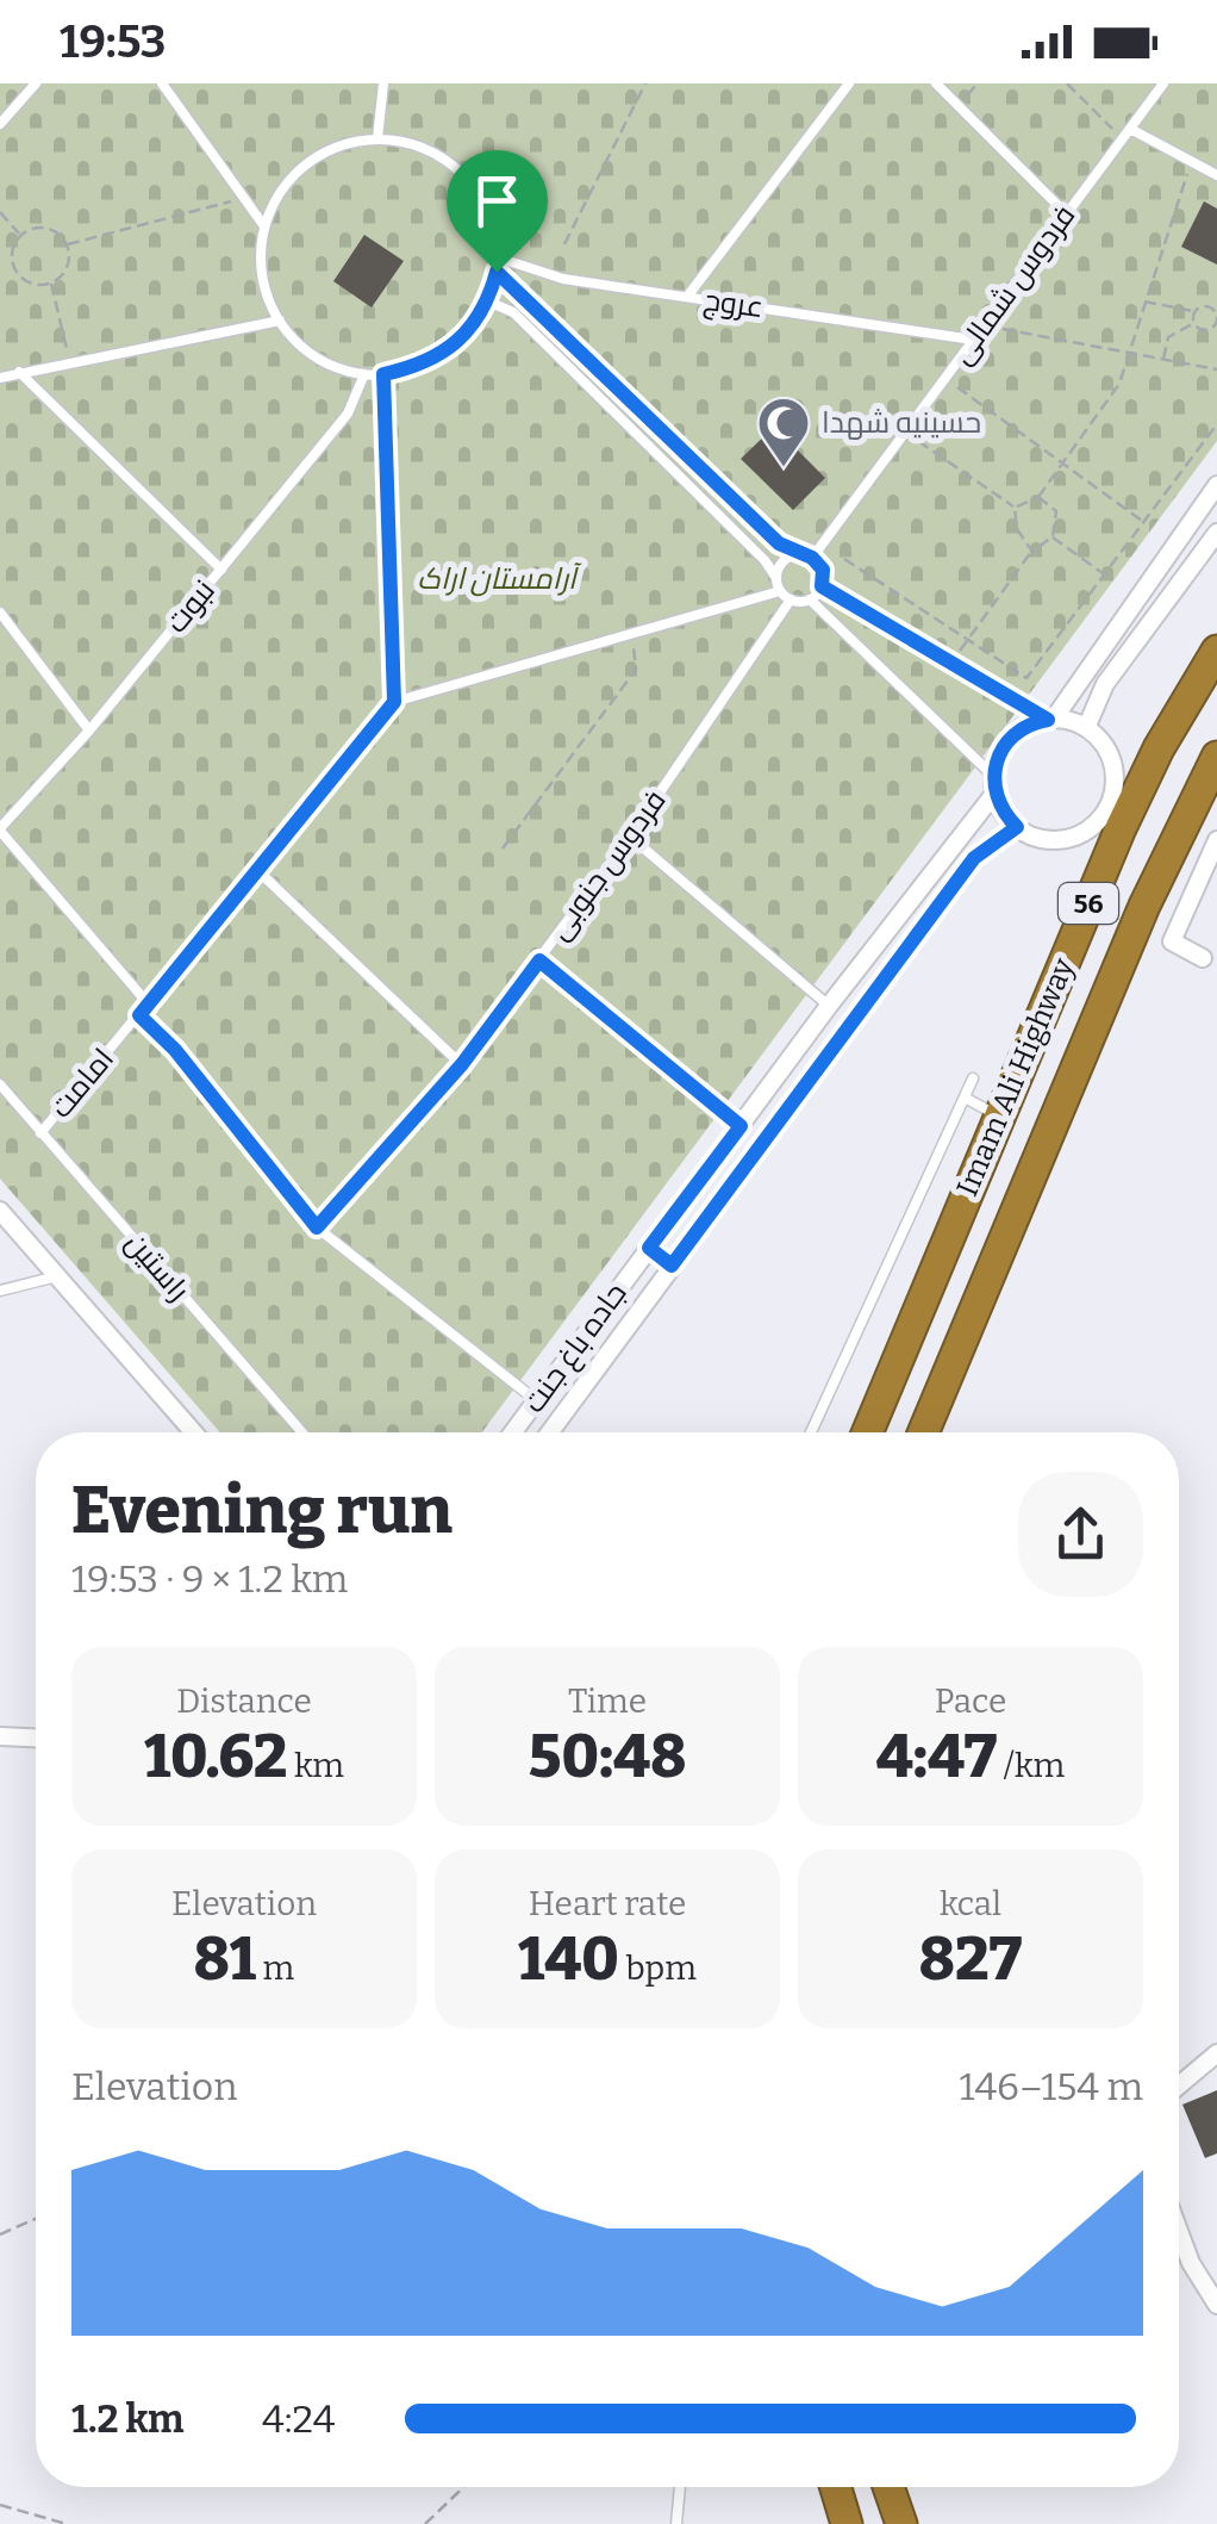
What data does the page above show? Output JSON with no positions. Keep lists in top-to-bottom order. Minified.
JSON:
{"streets":{"highway":["56","Imam Ali Highway"],"street":["جاده باغ جنت"],"lane":["فردوس شمالی","عروج","نبوت","فردوس جنوبی","امامت","راستین"]},"crossings":[["فردوس شمالی","عروج"],["فردوس شمالی","فردوس جنوبی"],["عروج","نبوت"],["امامت","راستین"]],"parks":["آرامستان اراک"],"places":{"mosque":["حسینیه شهدا"]},"page":{"status":"19:53","heading":["Evening run","19:53 · 9 × 1.2 km"],"stats":[["Distance","10.62 km"],["Time","50:48"],["Pace","4:47 /km"],["Elevation","81 m"],["Heart rate","140 bpm"],["kcal","827"]],"chart":["Elevation","146–154 m"],"list":[{"name":"1.2 km","note":"4:24"}]}}
